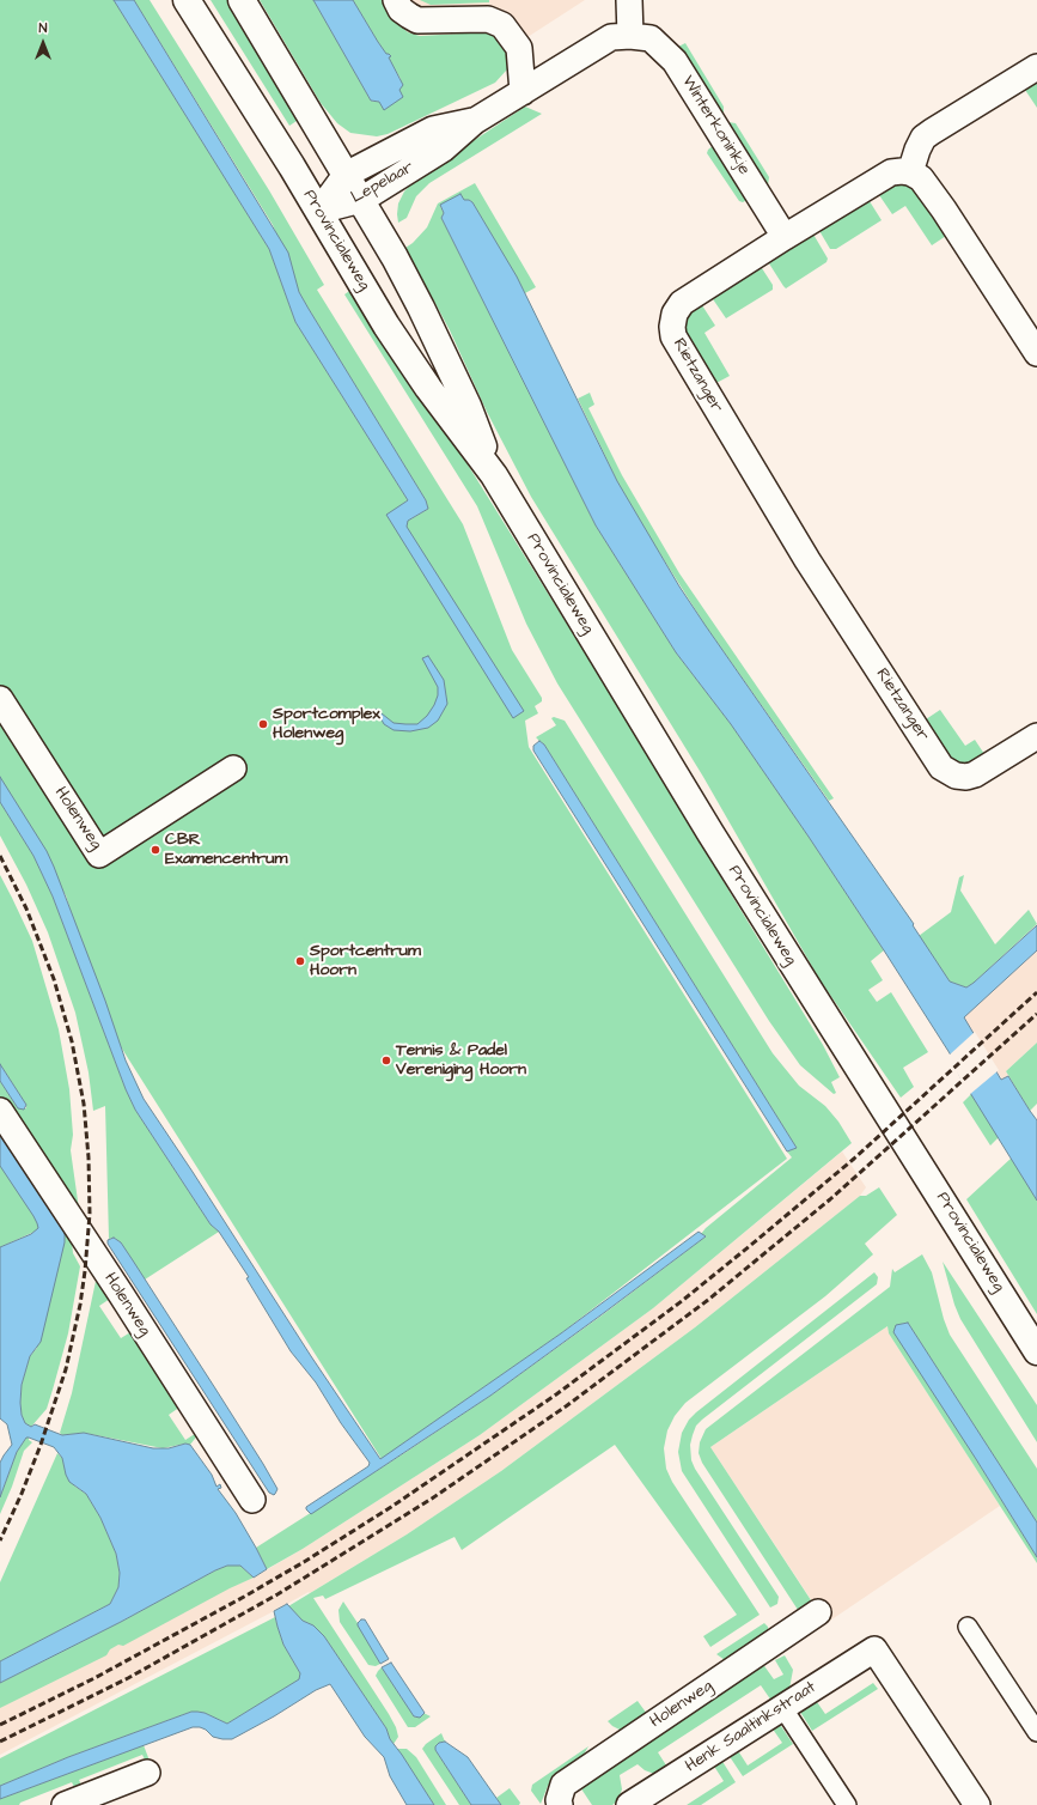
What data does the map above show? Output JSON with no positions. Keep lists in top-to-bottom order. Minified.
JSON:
{"streets":{"main road":["Provincialeweg"],"street":["Winterkoninkje","Lepelaar","Rietzanger","Holenweg","Henk Saaltinkstraat"]},"crossings":[["Winterkoninkje","Lepelaar"],["Winterkoninkje","Rietzanger"],["Lepelaar","Provincialeweg"]],"places":["Sportcomplex Holenweg","CBR Examencentrum","Sportcentrum Hoorn","Tennis & Padel Vereniging Hoorn"],"north":"top"}
